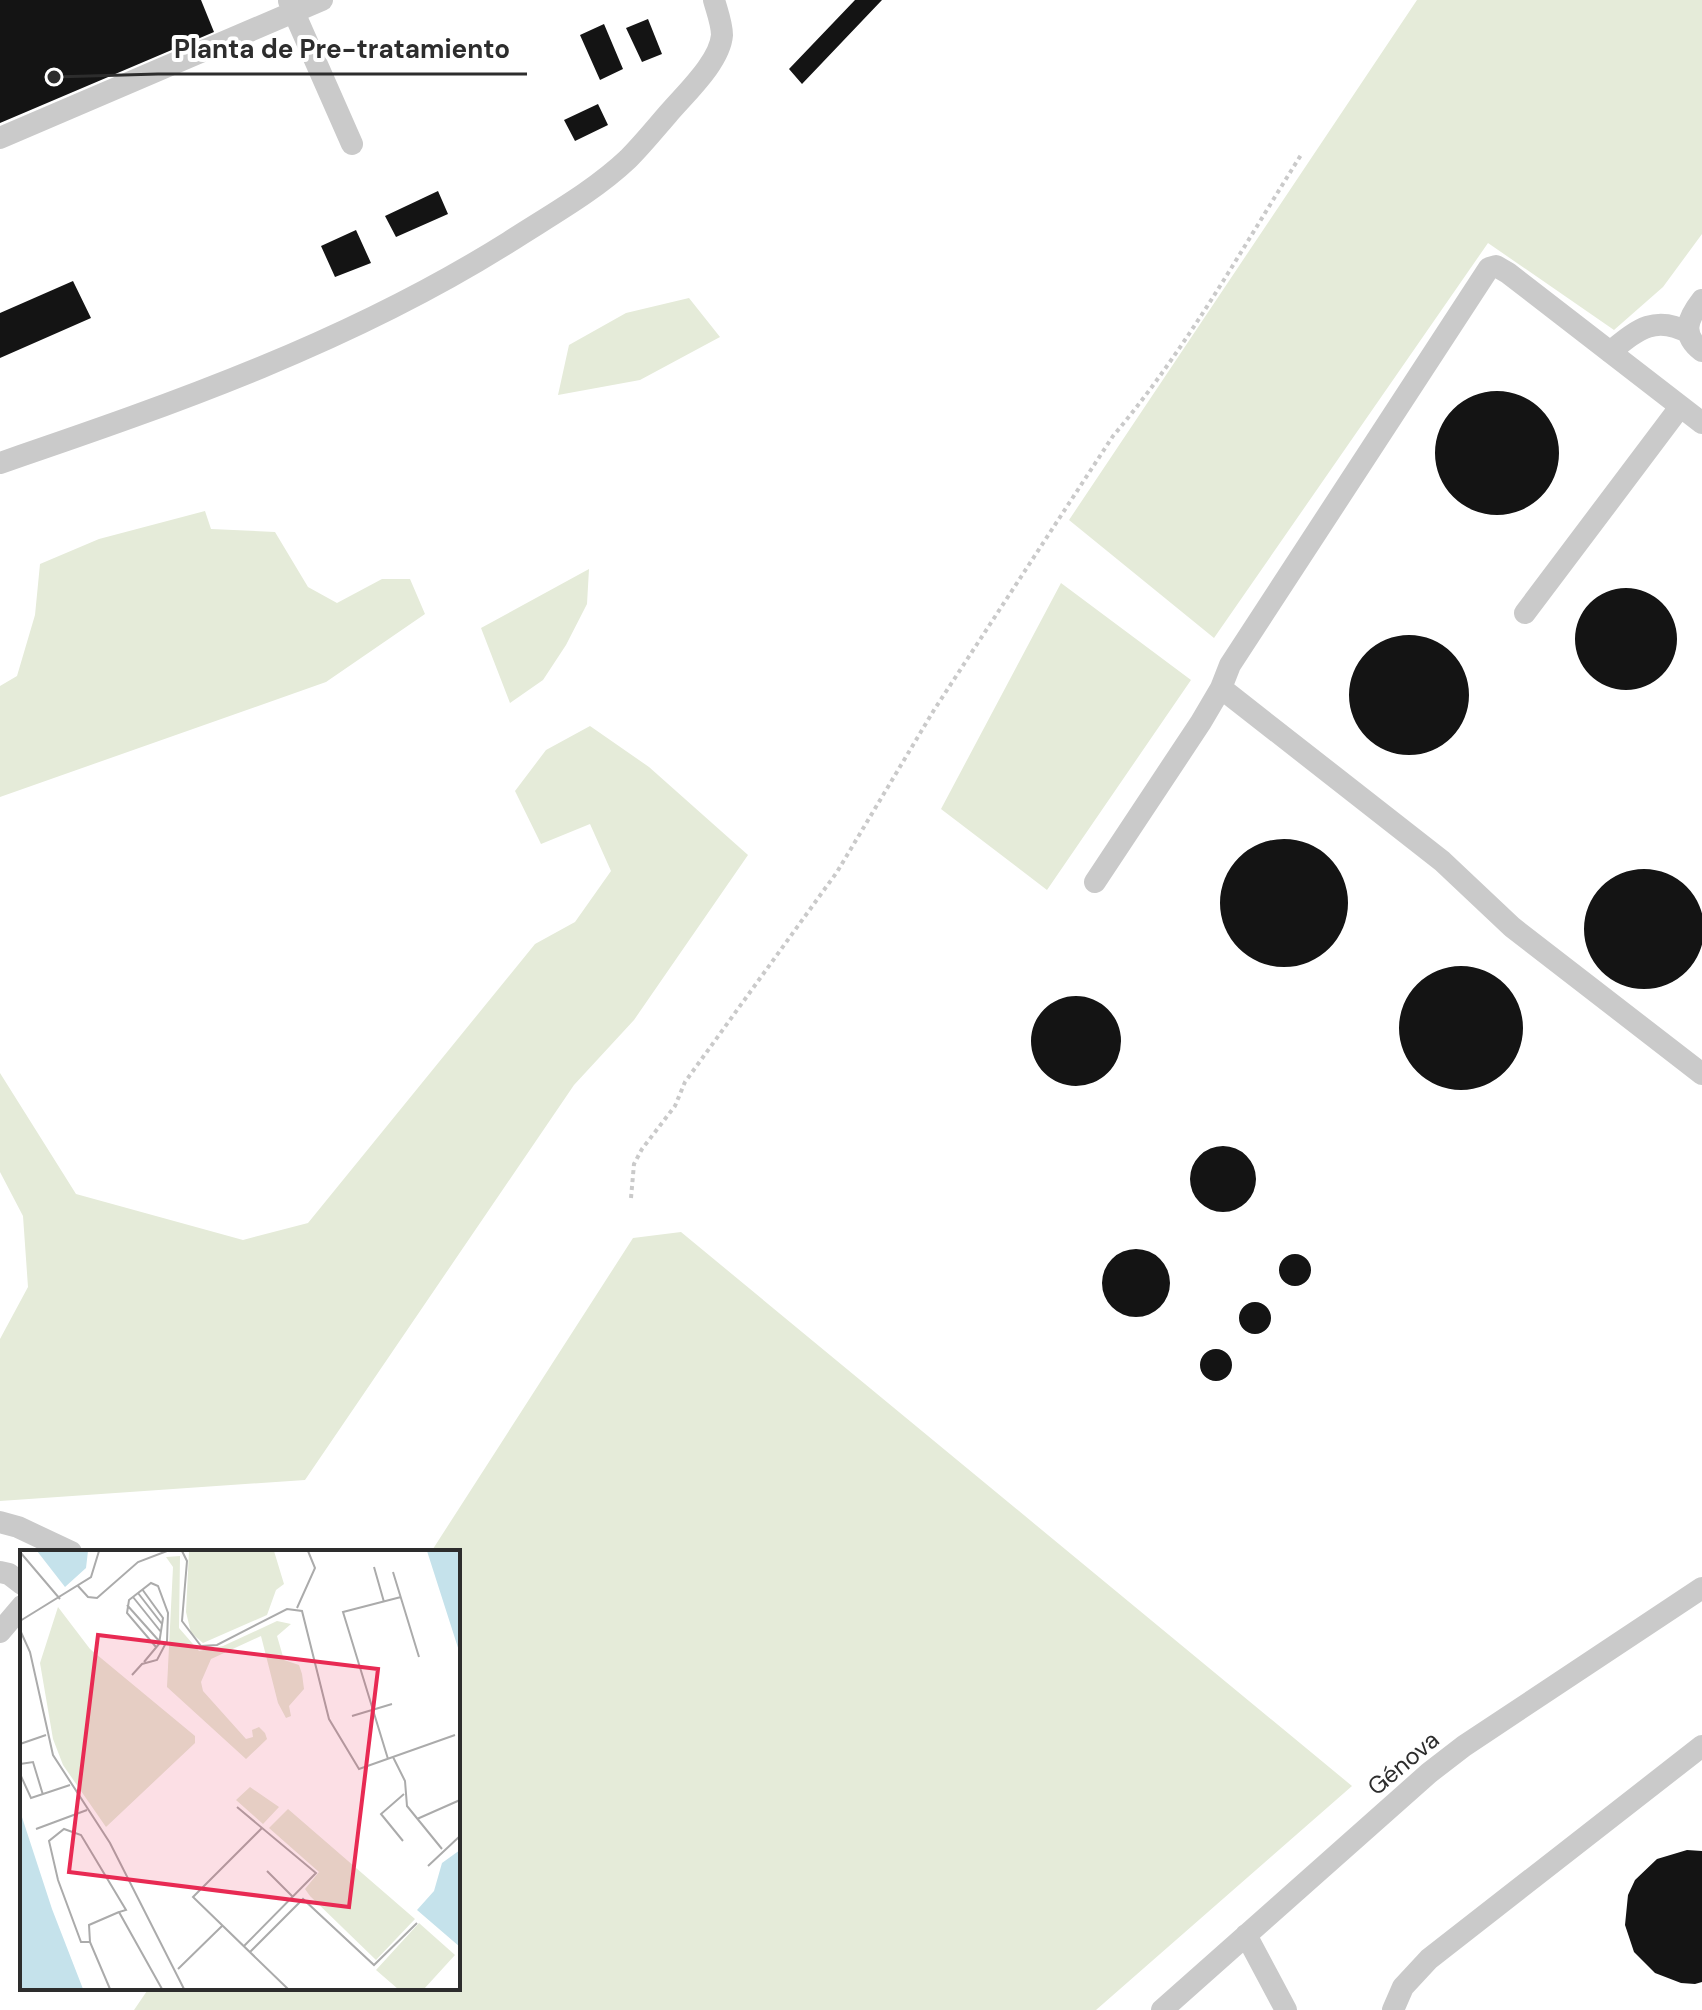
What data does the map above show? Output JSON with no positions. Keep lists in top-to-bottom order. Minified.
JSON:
{"streets":{"street":["Génova"]},"places":["Planta de Pre-tratamiento"]}
